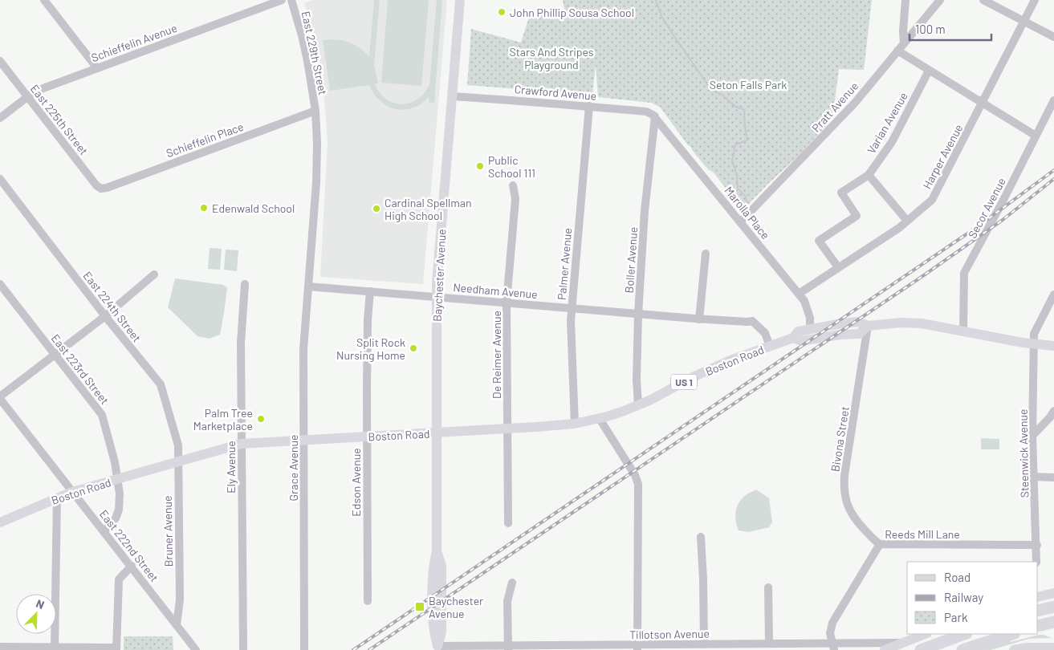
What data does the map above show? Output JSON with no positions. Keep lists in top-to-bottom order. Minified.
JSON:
{"streets":{"main road":["Baychester Avenue","Boston Road","US 1"],"street":["Schieffelin Avenue","East 229th Street","Crawford Avenue","Pratt Avenue","East 225th Street","Varian Avenue","Schieffelin Place","Harper Avenue","Secor Avenue","Marolla Place","Boller Avenue","Palmer Avenue","Needham Avenue","East 224th Street","De Reimer Avenue","East 223rd Street","Bivona Street","Steenwick Avenue","Ely Avenue","Grace Avenue","Edson Avenue","Bruner Avenue","Reeds Mill Lane","East 222nd Street","Tillotson Avenue"]},"crossings":[["Schieffelin Avenue","East 225th Street"],["East 229th Street","Schieffelin Place"],["Crawford Avenue","Marolla Place"],["Crawford Avenue","Boller Avenue"],["Crawford Avenue","Palmer Avenue"],["Crawford Avenue","Baychester Avenue"],["Pratt Avenue","Marolla Place"],["East 225th Street","Schieffelin Place"],["Harper Avenue","Marolla Place"],["Secor Avenue","Boston Road"],["Marolla Place","Boller Avenue"],["Marolla Place","Boston Road"],["Boller Avenue","Needham Avenue"],["Boller Avenue","Boston Road"],["Palmer Avenue","Needham Avenue"],["Palmer Avenue","Boston Road"],["Baychester Avenue","Needham Avenue"],["Baychester Avenue","Boston Road"],["Baychester Avenue","Tillotson Avenue"],["Needham Avenue","De Reimer Avenue"],["Needham Avenue","Boston Road"],["Needham Avenue","Grace Avenue"],["Needham Avenue","Edson Avenue"],["East 224th Street","Boston Road"],["East 224th Street","Bruner Avenue"],["De Reimer Avenue","Boston Road"],["Boston Road","East 223rd Street"],["Boston Road","Bivona Street"],["Boston Road","Steenwick Avenue"],["Boston Road","Ely Avenue"],["Boston Road","Grace Avenue"],["Boston Road","Edson Avenue"],["Boston Road","Bruner Avenue"],["Boston Road","East 222nd Street"],["East 223rd Street","East 222nd Street"],["Bivona Street","Reeds Mill Lane"],["Steenwick Avenue","Reeds Mill Lane"],["Bruner Avenue","East 222nd Street"],["Reeds Mill Lane","Tillotson Avenue"]],"parks":["Stars And Stripes Playground","Seton Falls Park"],"places":{"other":["John Phillip Sousa School","Public School 111","Edenwald School","Cardinal Spellman High School","Split Rock Nursing Home","Palm Tree Marketplace"],"transit":["Baychester Avenue"]},"legend":["Road","Railway","Park"],"scale_bar":"100 m","north":"top right"}
